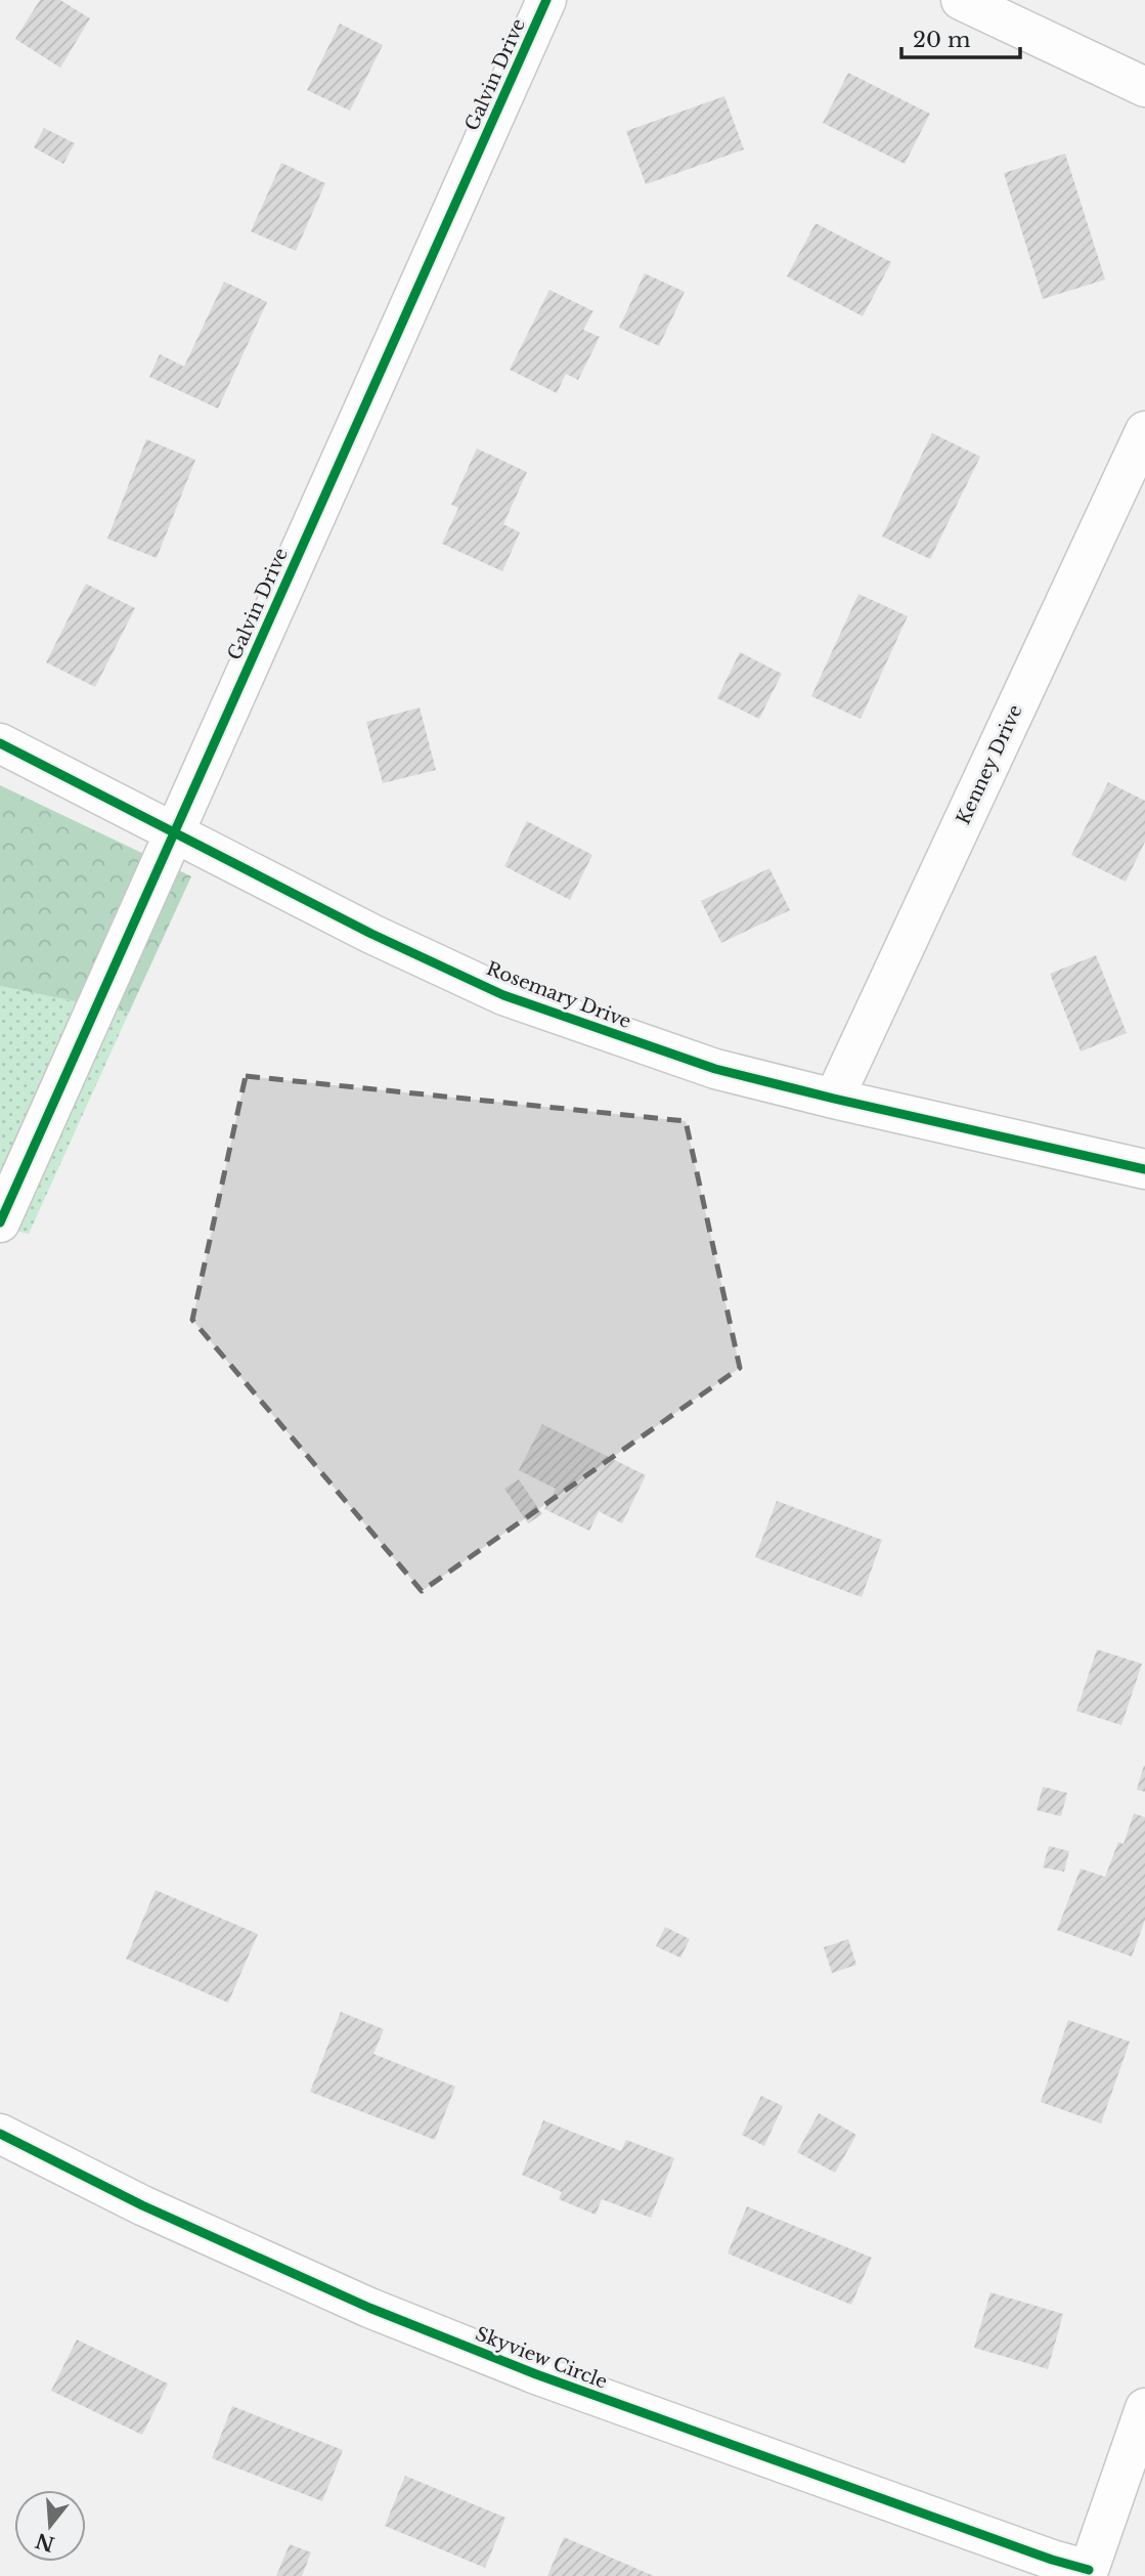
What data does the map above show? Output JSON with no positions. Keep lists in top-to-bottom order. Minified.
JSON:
{"streets":{"street":["Galvin Drive","Kenney Drive","Rosemary Drive","Skyview Circle"]},"crossings":[["Galvin Drive","Rosemary Drive"],["Kenney Drive","Rosemary Drive"]],"scale_bar":"20 m","north":"bottom"}
